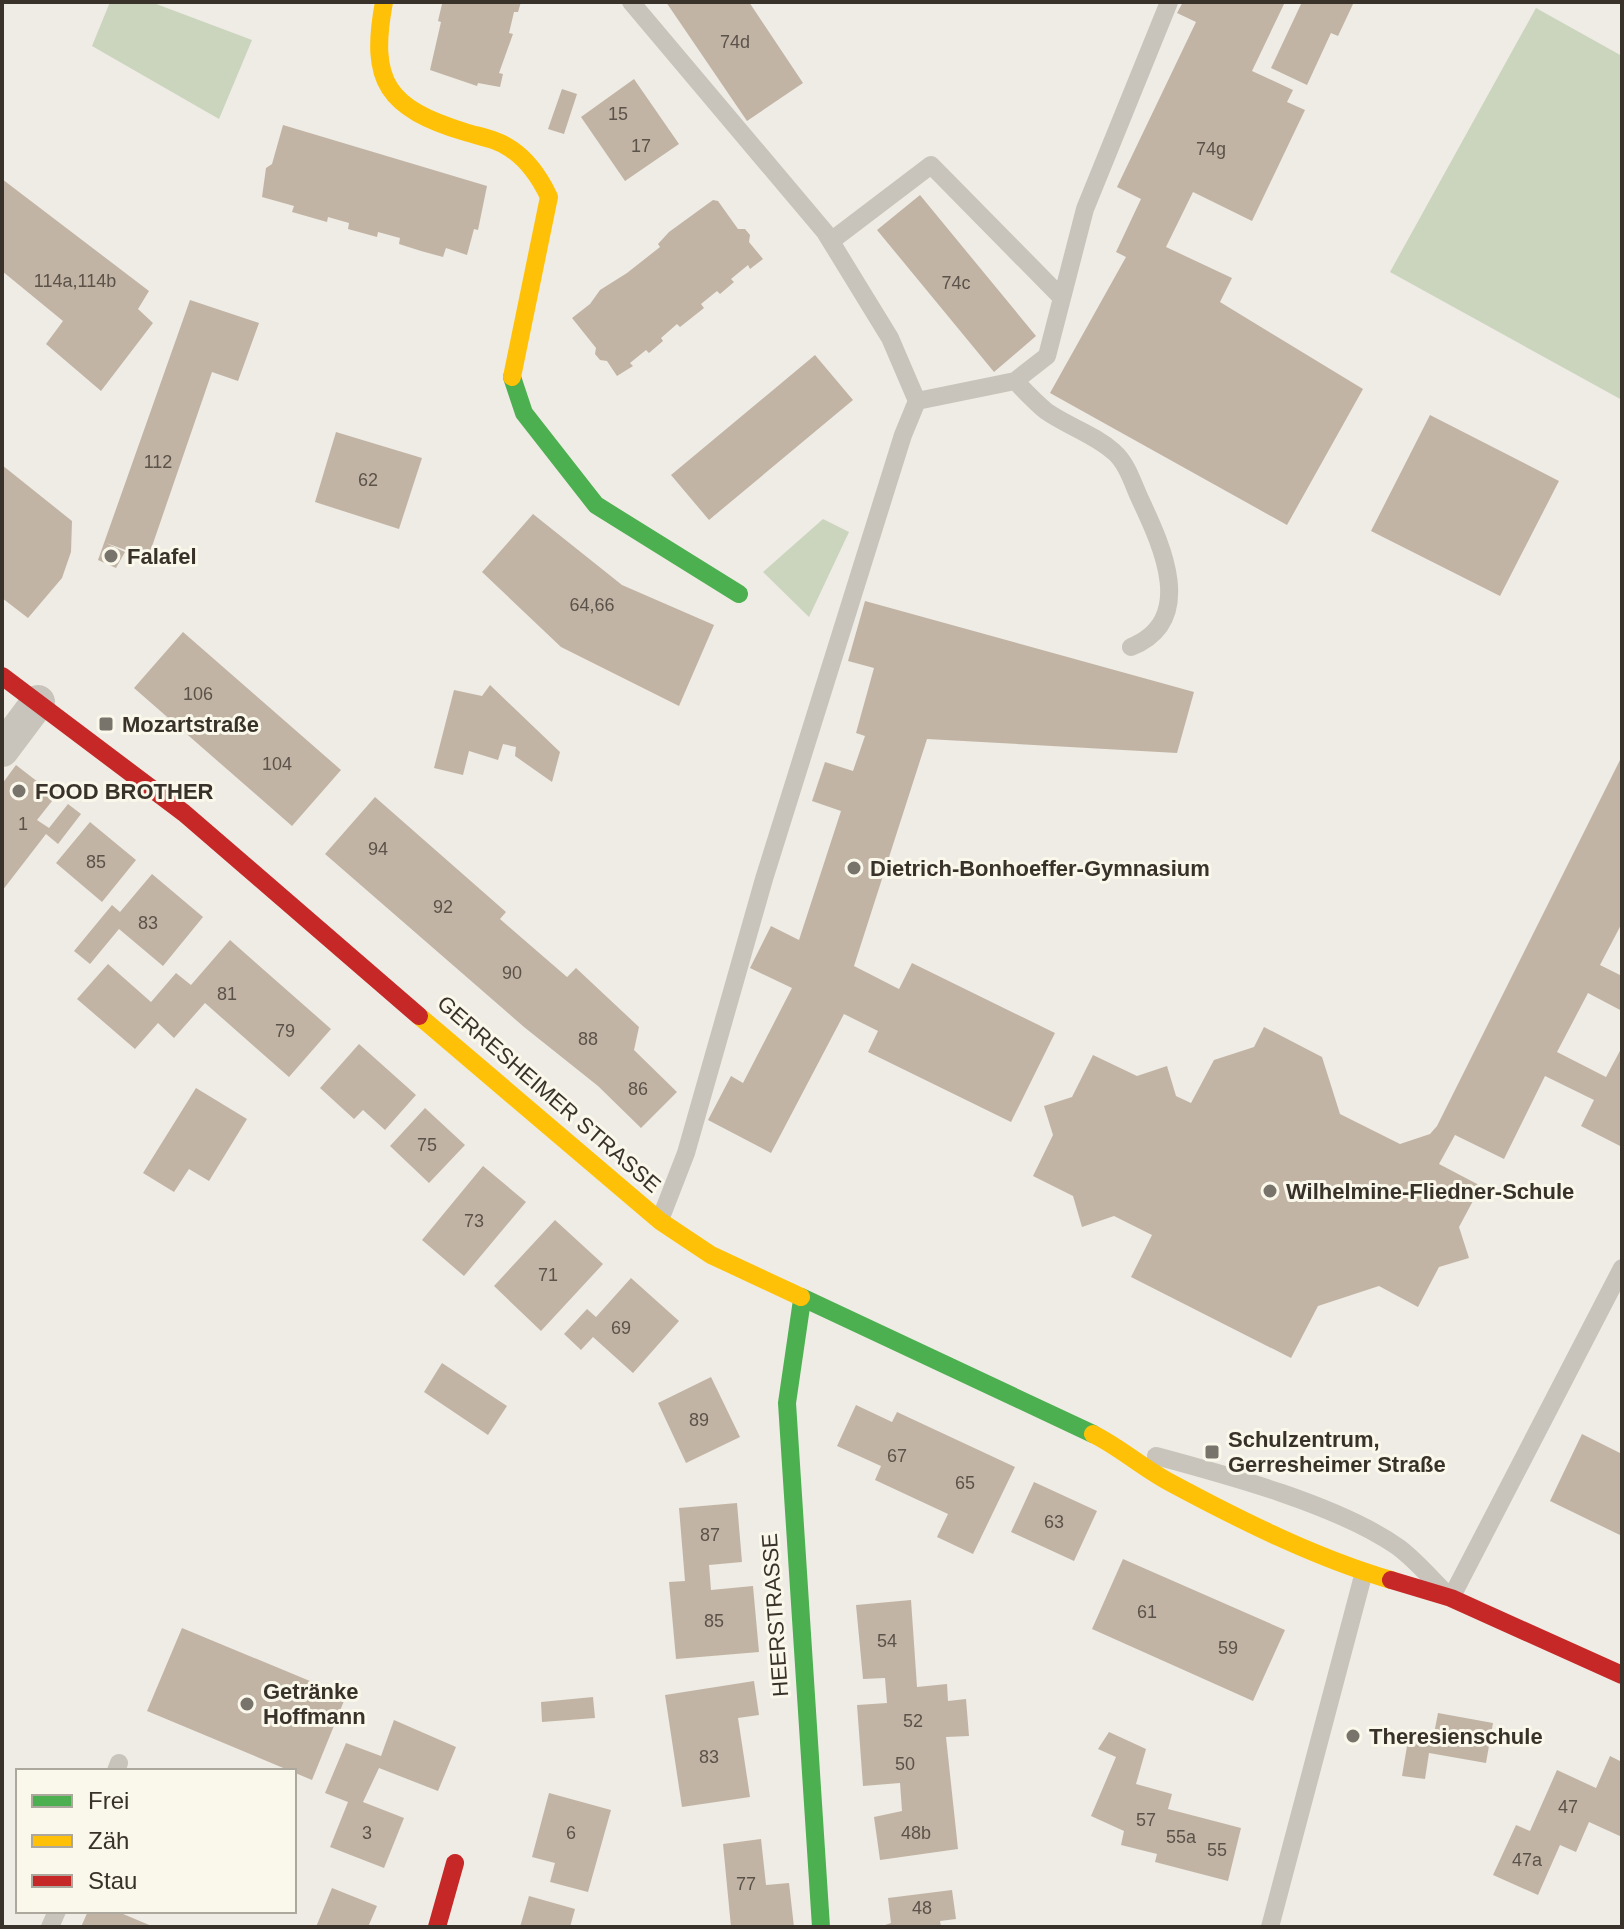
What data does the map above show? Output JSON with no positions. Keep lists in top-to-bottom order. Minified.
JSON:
{"streets":{"street":["GERRESHEIMER STRASSE","HEERSTRASSE"]},"crossings":[["GERRESHEIMER STRASSE","HEERSTRASSE"]],"places":{"other":["Falafel","FOOD BROTHER","Dietrich-Bonhoeffer-Gymnasium","Wilhelmine-Fliedner-Schule","Getränke Hoffmann","Theresienschule"],"transit":["Mozartstraße","Schulzentrum, Gerresheimer Straße"]},"house_numbers":["74d","15","17","74g","114a,114b","74c","112","62","64,66","106","104","1","94","85","92","83","90","81","79","88","86","75","73","71","69","89","67","65","63","87","61","85","54","59","52","83","50","47","57","3","6","48b","55a","55","47a","77","48"],"legend":["Frei","Zäh","Stau"]}
